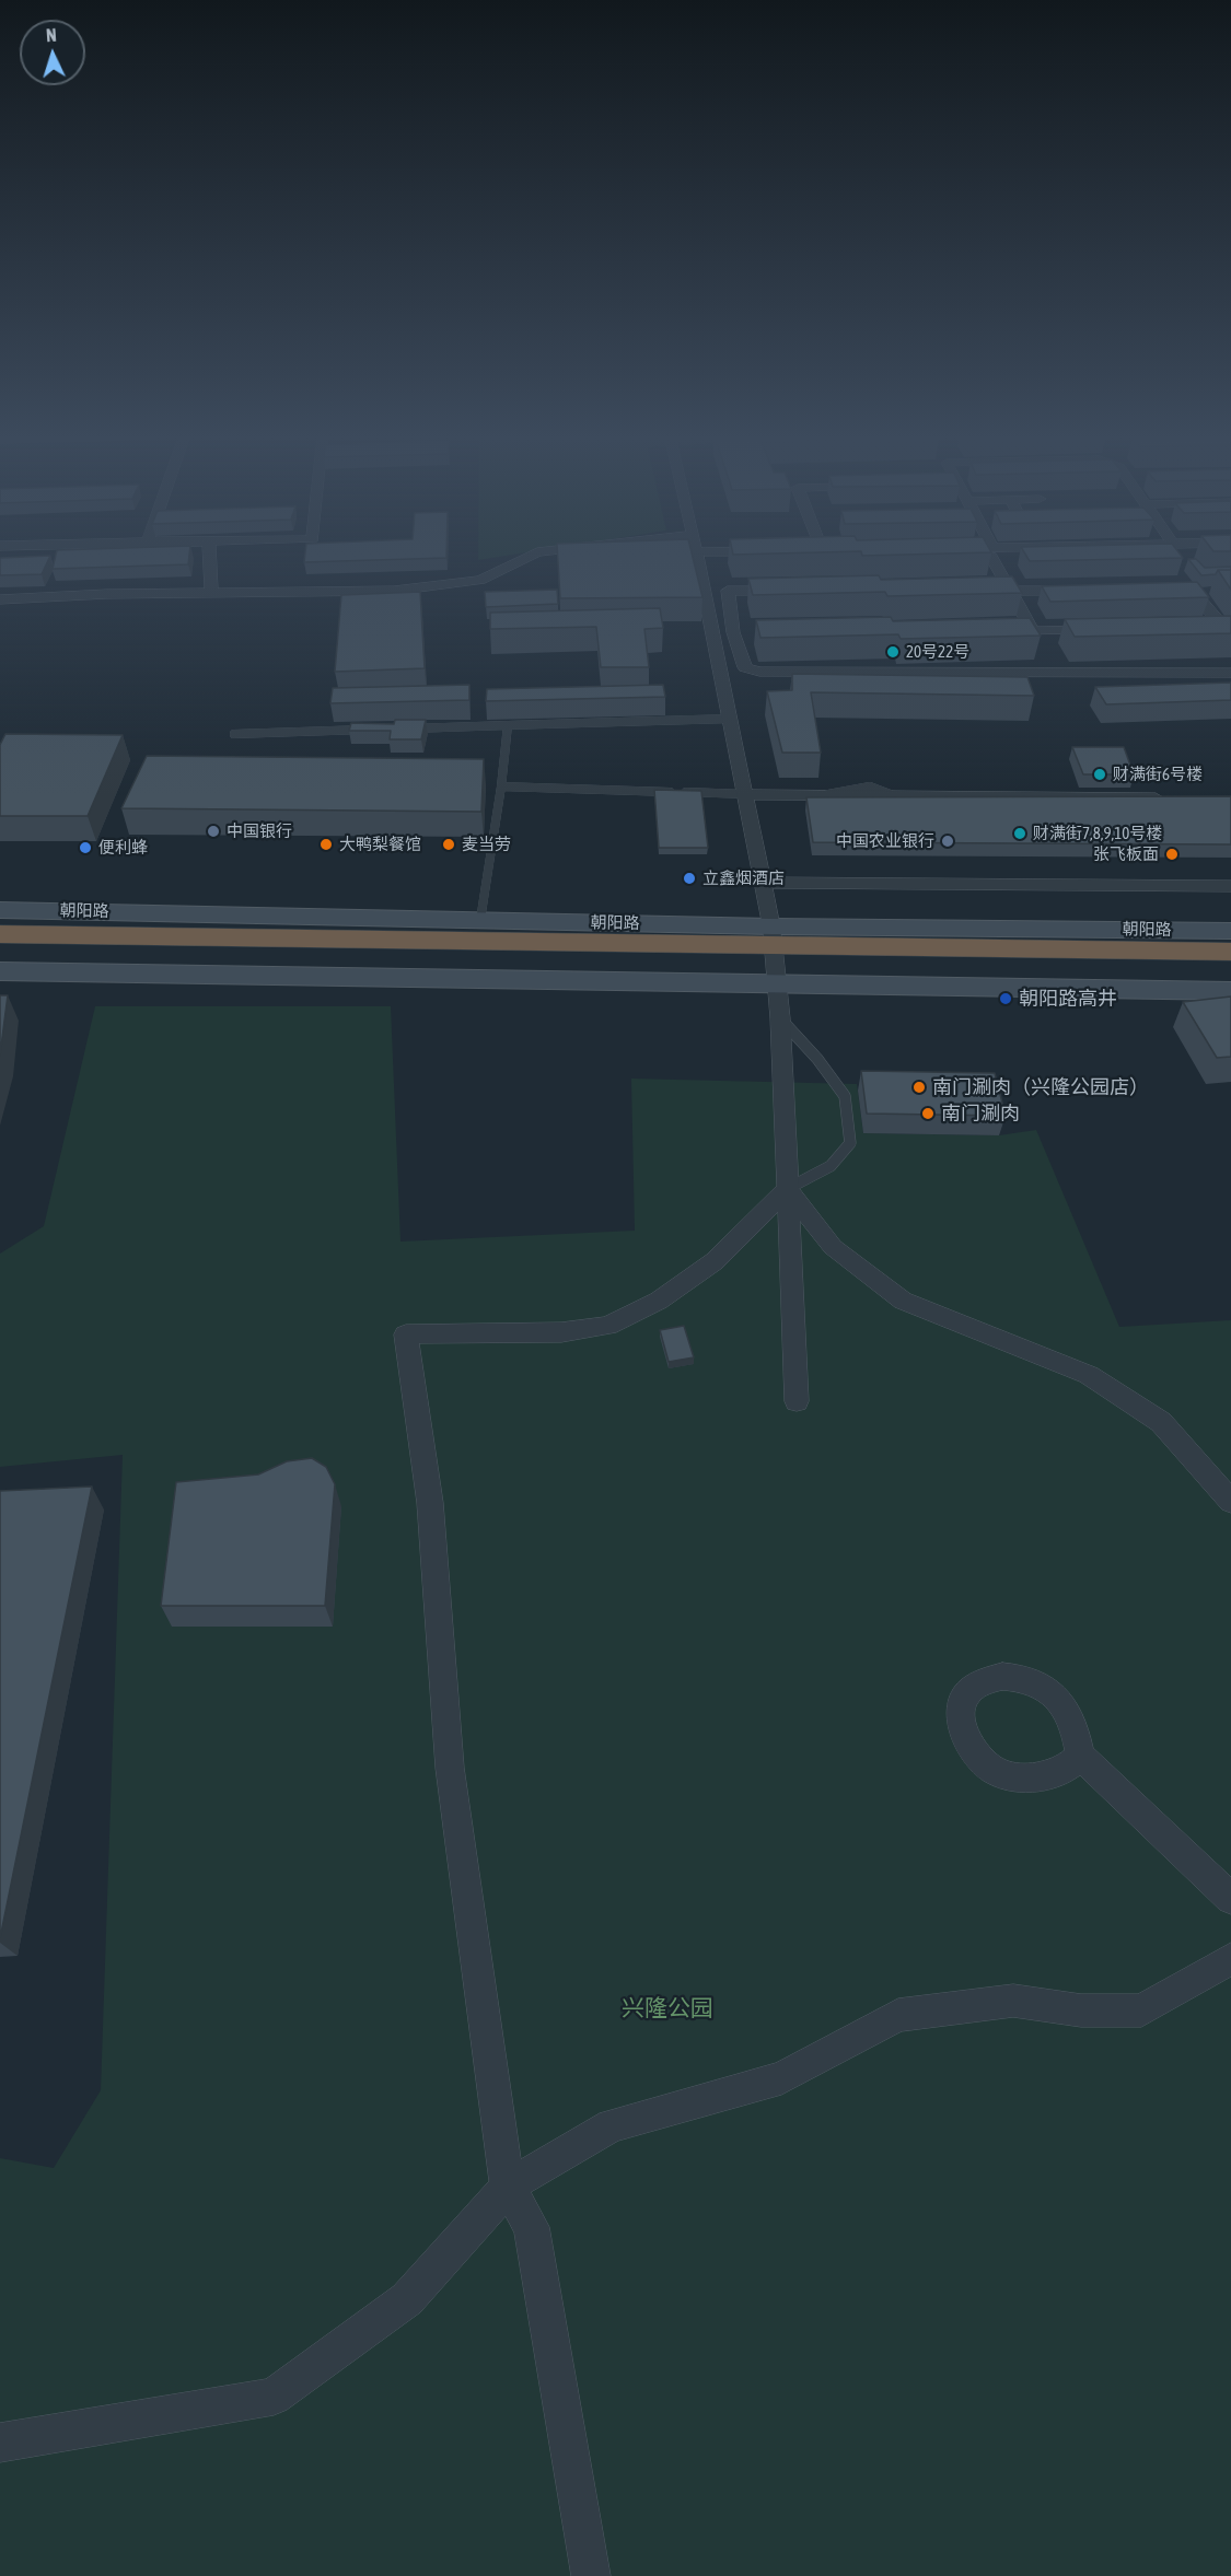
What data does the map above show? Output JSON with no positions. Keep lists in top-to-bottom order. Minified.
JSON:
{"streets":{"highway":["朝阳路"]},"parks":["兴隆公园"],"places":["20号22号","财满街6号楼","中国银行","财满街7,8,9,10号楼","中国农业银行","大鸭梨餐馆","麦当劳","便利蜂","张飞板面","立鑫烟酒店","朝阳路高井","南门涮肉（兴隆公园店）","南门涮肉"],"north":"top"}
